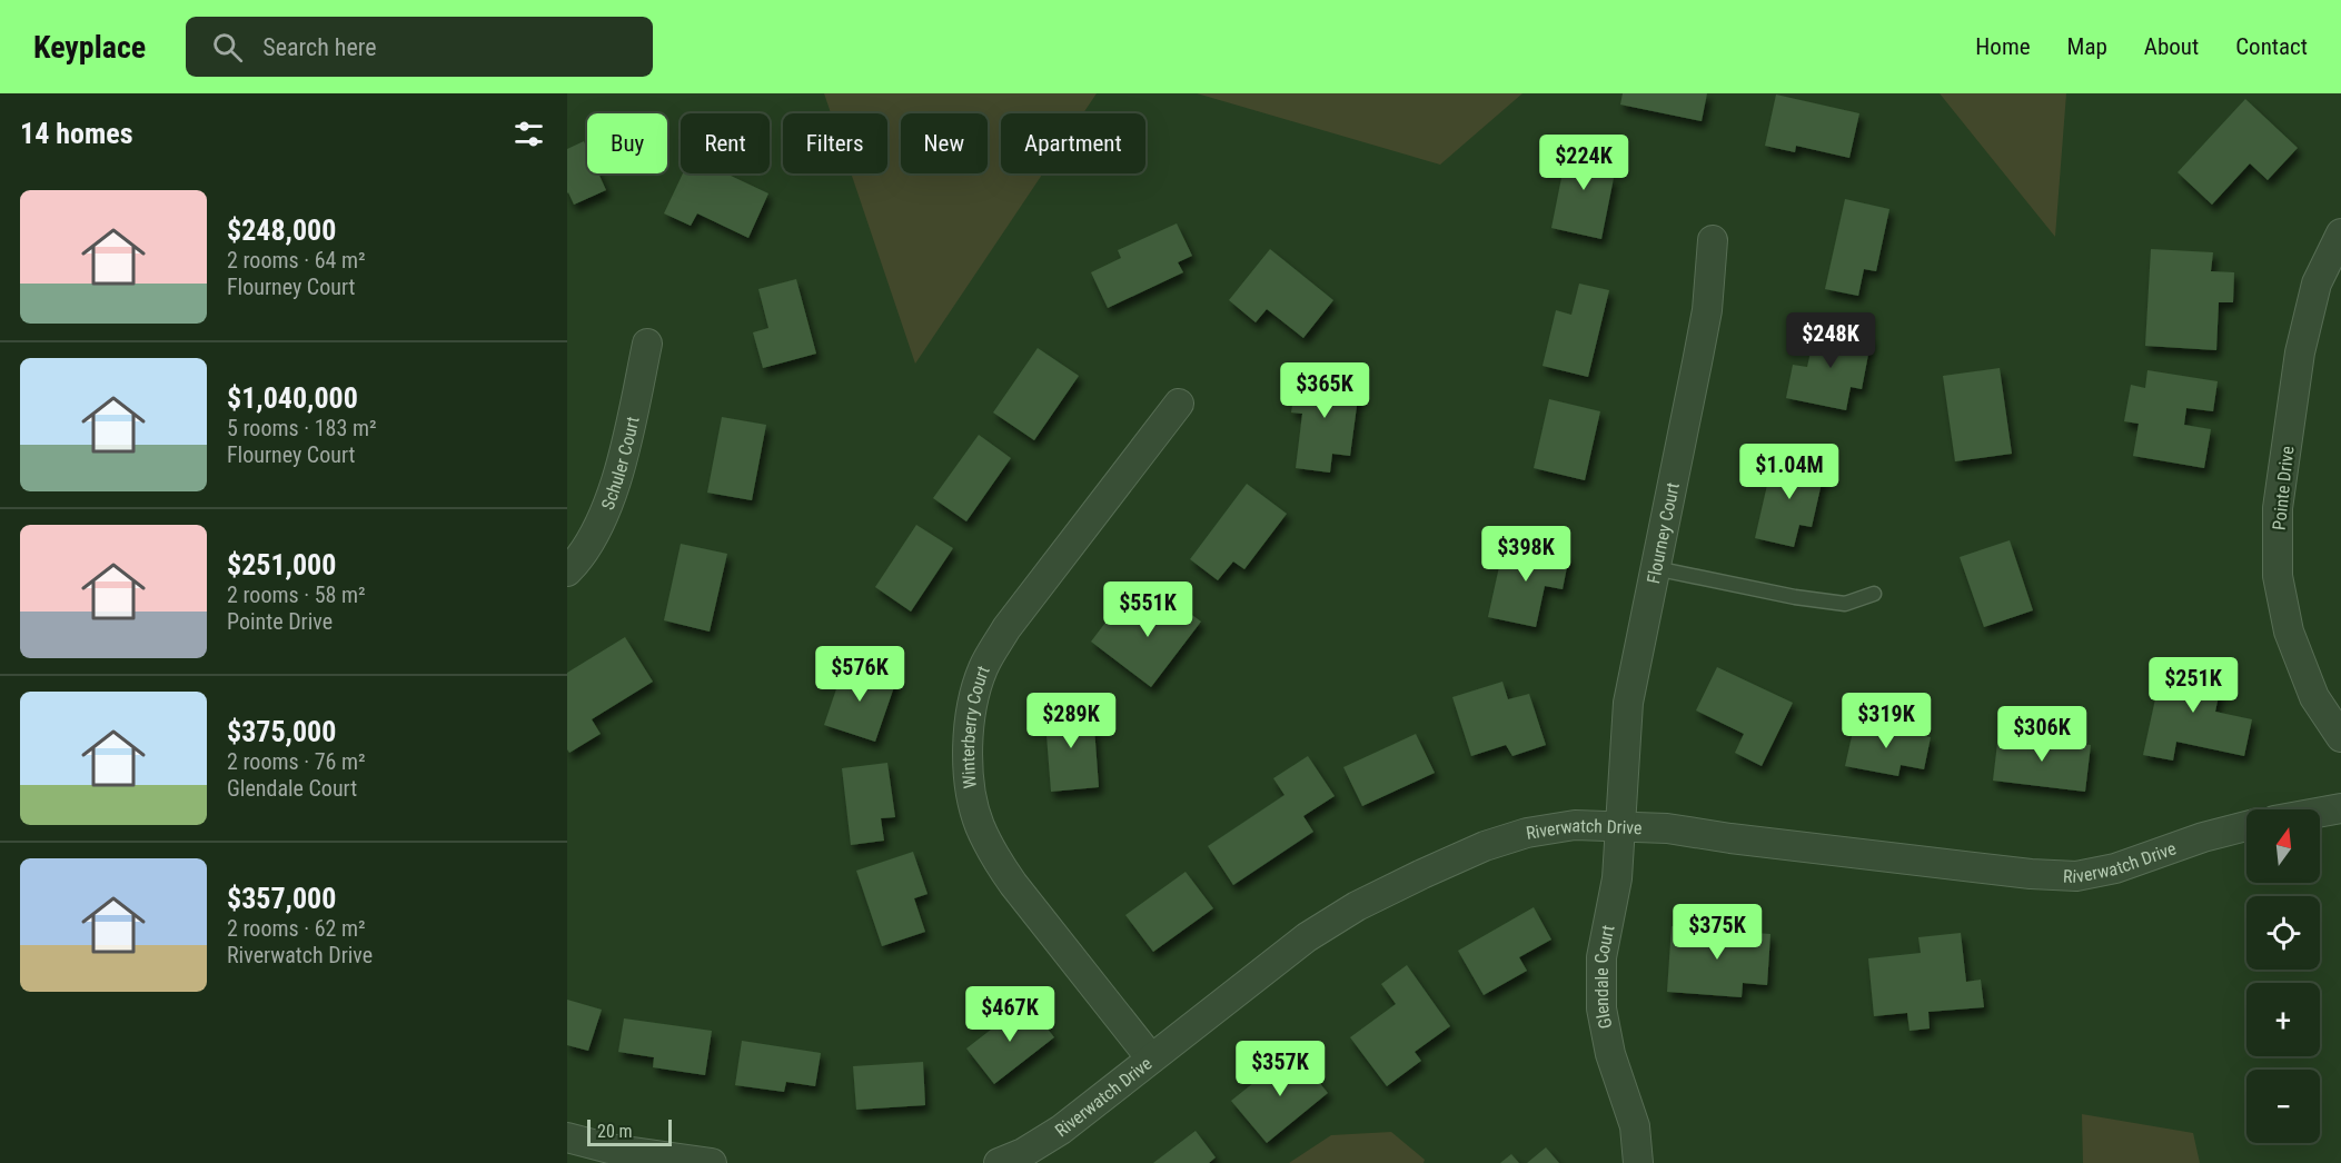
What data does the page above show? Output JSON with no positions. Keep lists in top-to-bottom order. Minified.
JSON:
{"streets":{"street":["Schuler Court","Pointe Drive","Flourney Court","Winterberry Court","Riverwatch Drive","Glendale Court"]},"crossings":[["Flourney Court","Riverwatch Drive"],["Flourney Court","Glendale Court"],["Winterberry Court","Riverwatch Drive"],["Riverwatch Drive","Glendale Court"]],"scale_bar":"20 m","north":"top","page":{"header":"Keyplace","search":"Search here","nav":["Home","Map","About","Contact"],"heading":"14 homes","chip":["Buy","Rent","Filters","New","Apartment"],"price":["$224K","$248K","$365K","$1.04M","$398K","$551K","$576K","$251K","$289K","$319K","$306K","$375K","$467K","$357K"],"list":[{"name":"$248,000","note":"2 rooms · 64 m² · Flourney Court"},{"name":"$1,040,000","note":"5 rooms · 183 m² · Flourney Court"},{"name":"$251,000","note":"2 rooms · 58 m² · Pointe Drive"},{"name":"$375,000","note":"2 rooms · 76 m² · Glendale Court"},{"name":"$357,000","note":"2 rooms · 62 m² · Riverwatch Drive"}],"map_buttons":["+","−"],"scale":"20 m"}}
